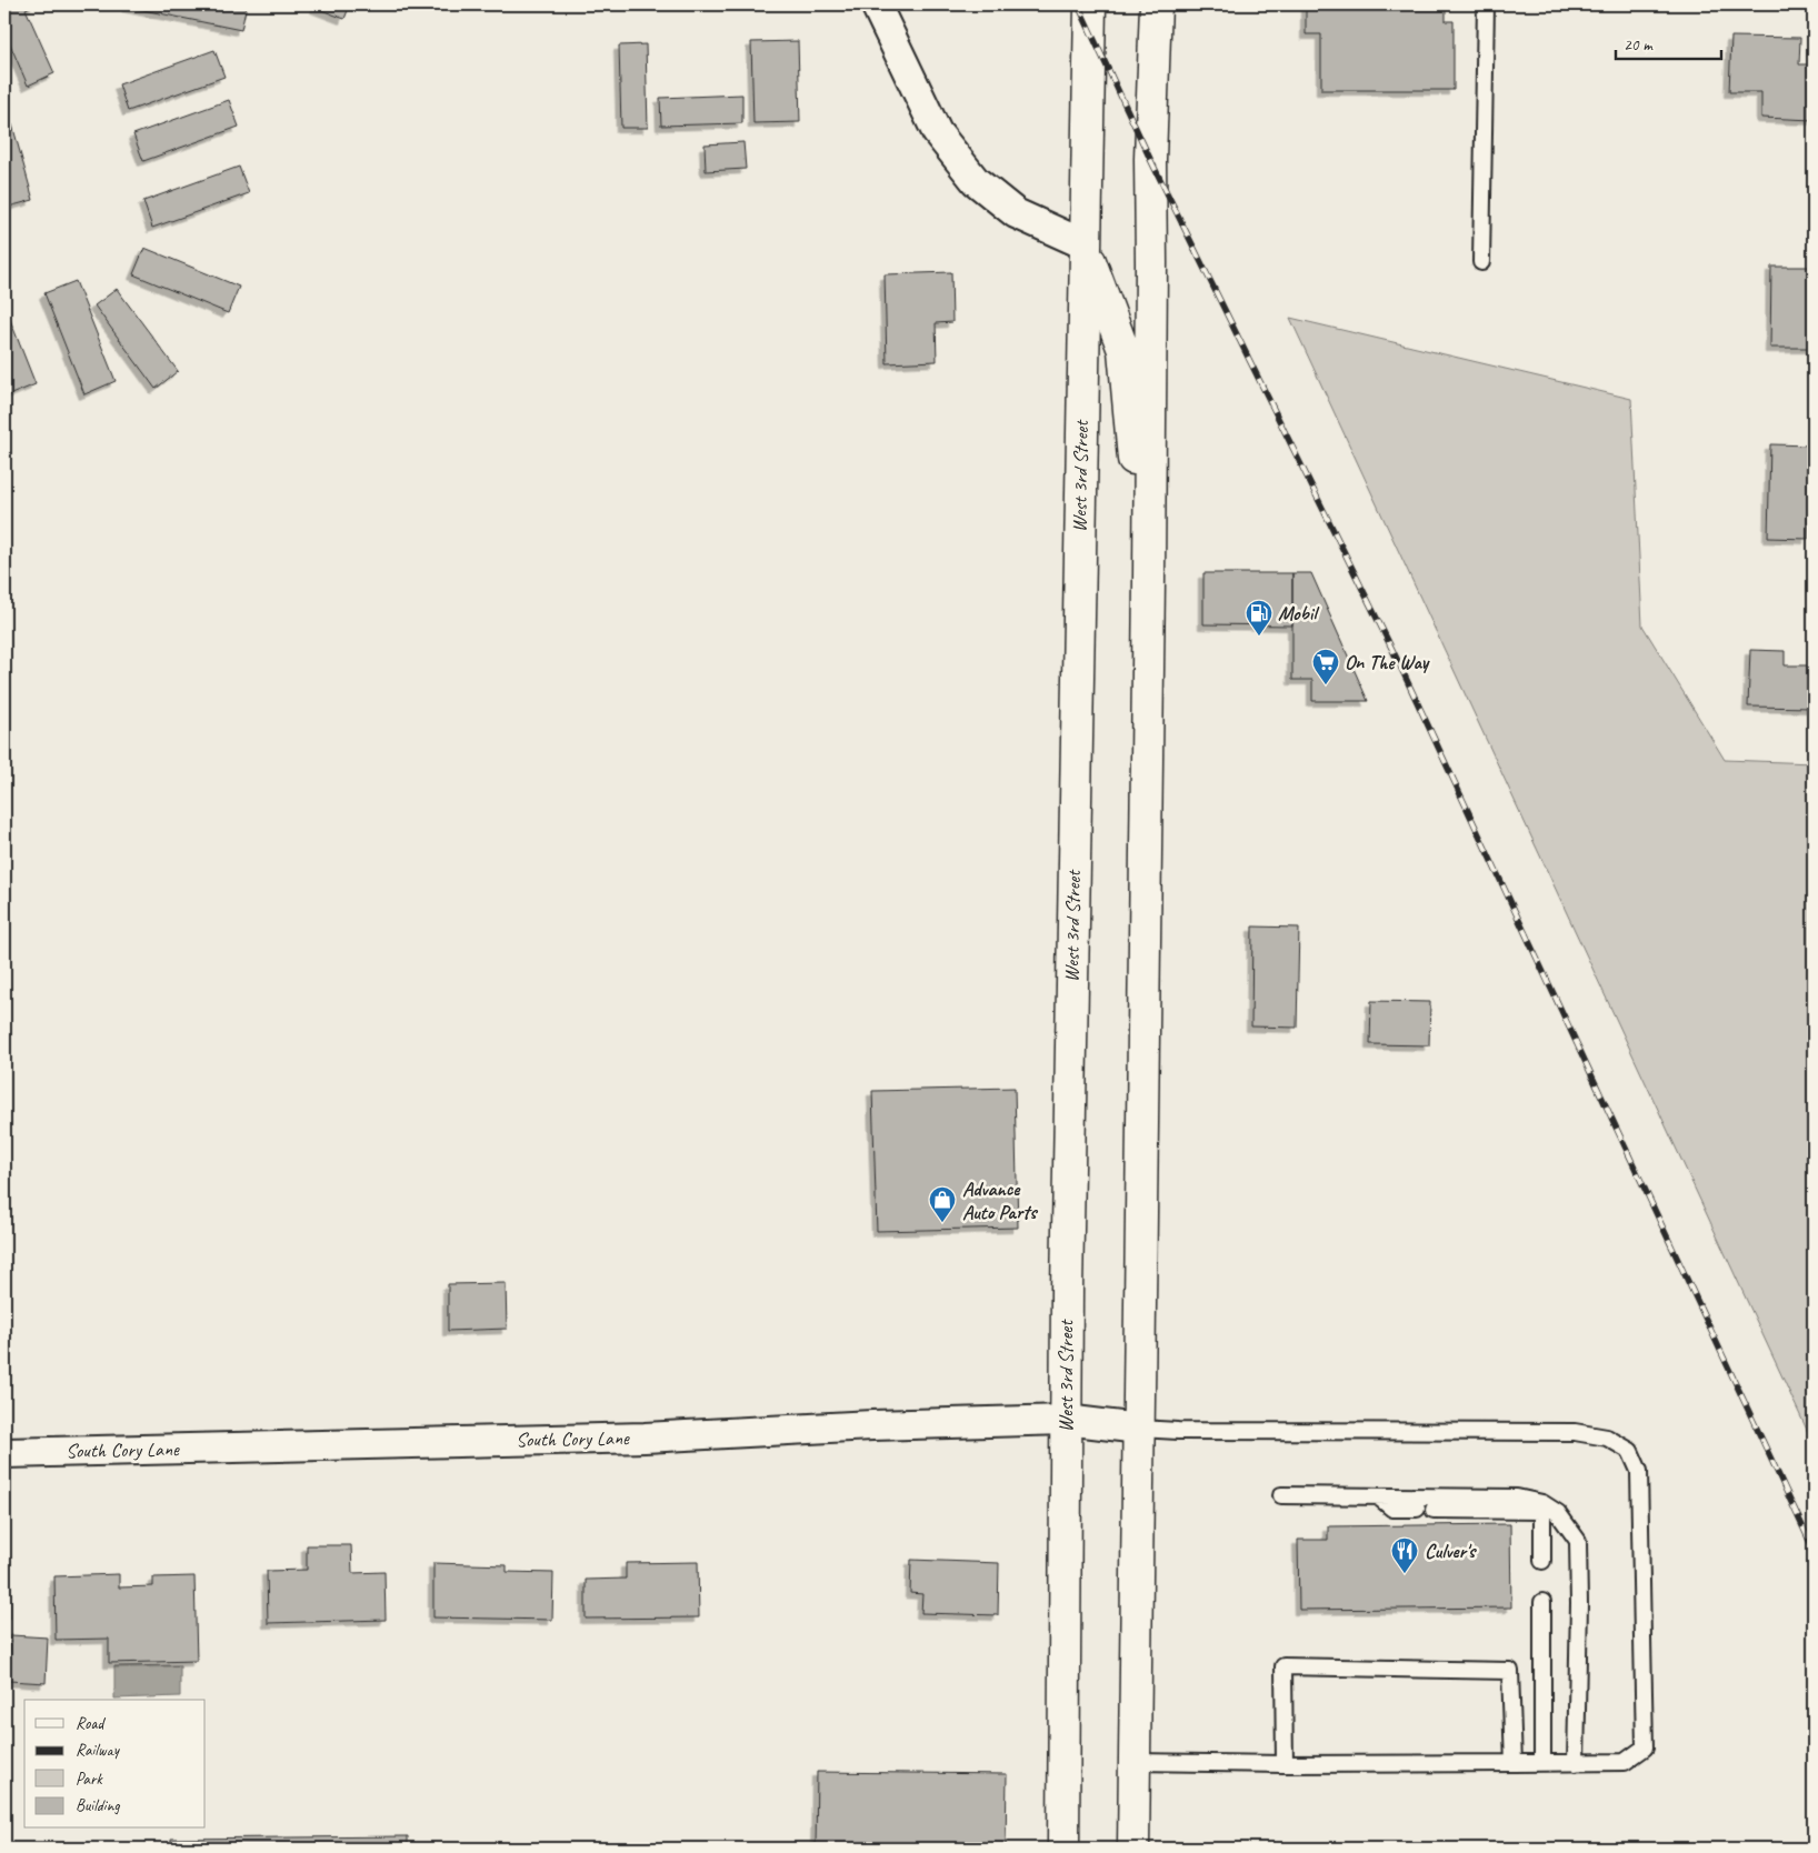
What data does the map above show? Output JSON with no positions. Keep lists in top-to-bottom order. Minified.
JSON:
{"streets":{"main road":["West 3rd Street"],"street":["South Cory Lane"]},"crossings":[["West 3rd Street","South Cory Lane"]],"places":{"fuel station":["Mobil"],"supermarket":["On The Way"],"shop":["Advance Auto Parts"],"restaurant":["Culver's"]},"legend":["Road","Railway","Park","Building"],"scale_bar":"20 m"}
